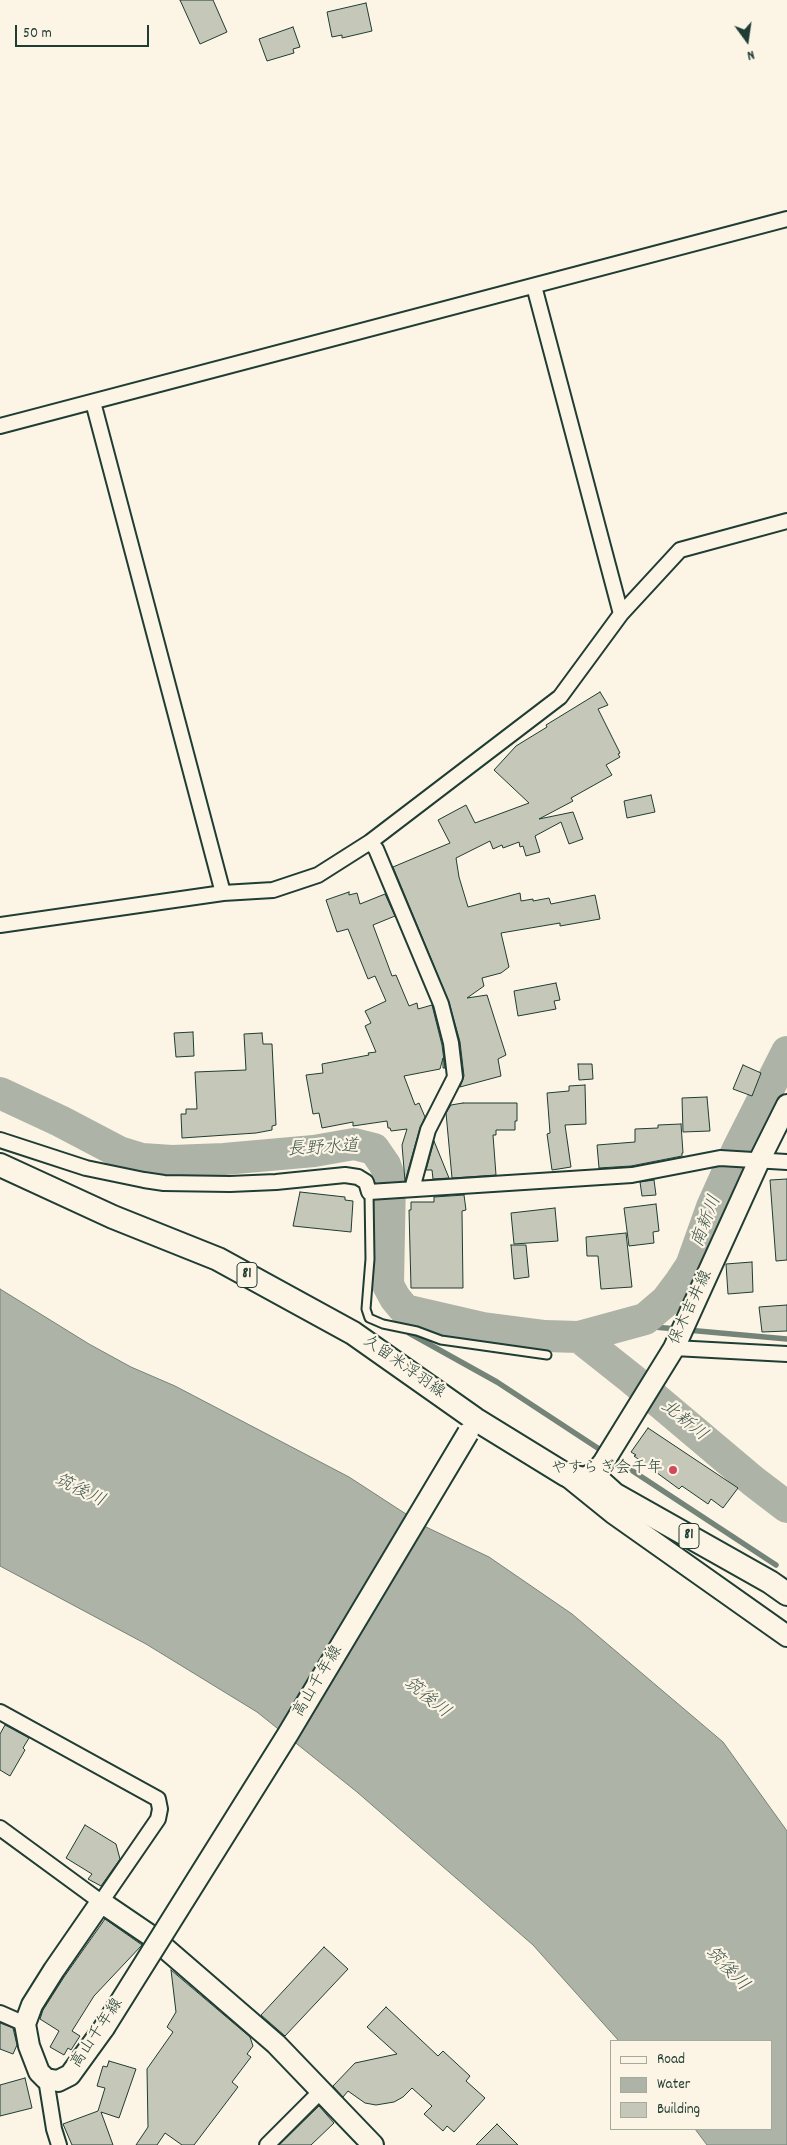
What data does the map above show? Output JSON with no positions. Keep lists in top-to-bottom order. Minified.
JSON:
{"streets":{"main road":["81","保木吉井線","久留米浮羽線","高山千年線"]},"crossings":[["81","保木吉井線"],["81","久留米浮羽線"],["保木吉井線","久留米浮羽線"],["久留米浮羽線","高山千年線"]],"water":["長野水道","南新川","北新川","筑後川"],"places":["やすらぎ会千年"],"legend":["Road","Water","Building"],"scale_bar":"50 m","north":"bottom"}
